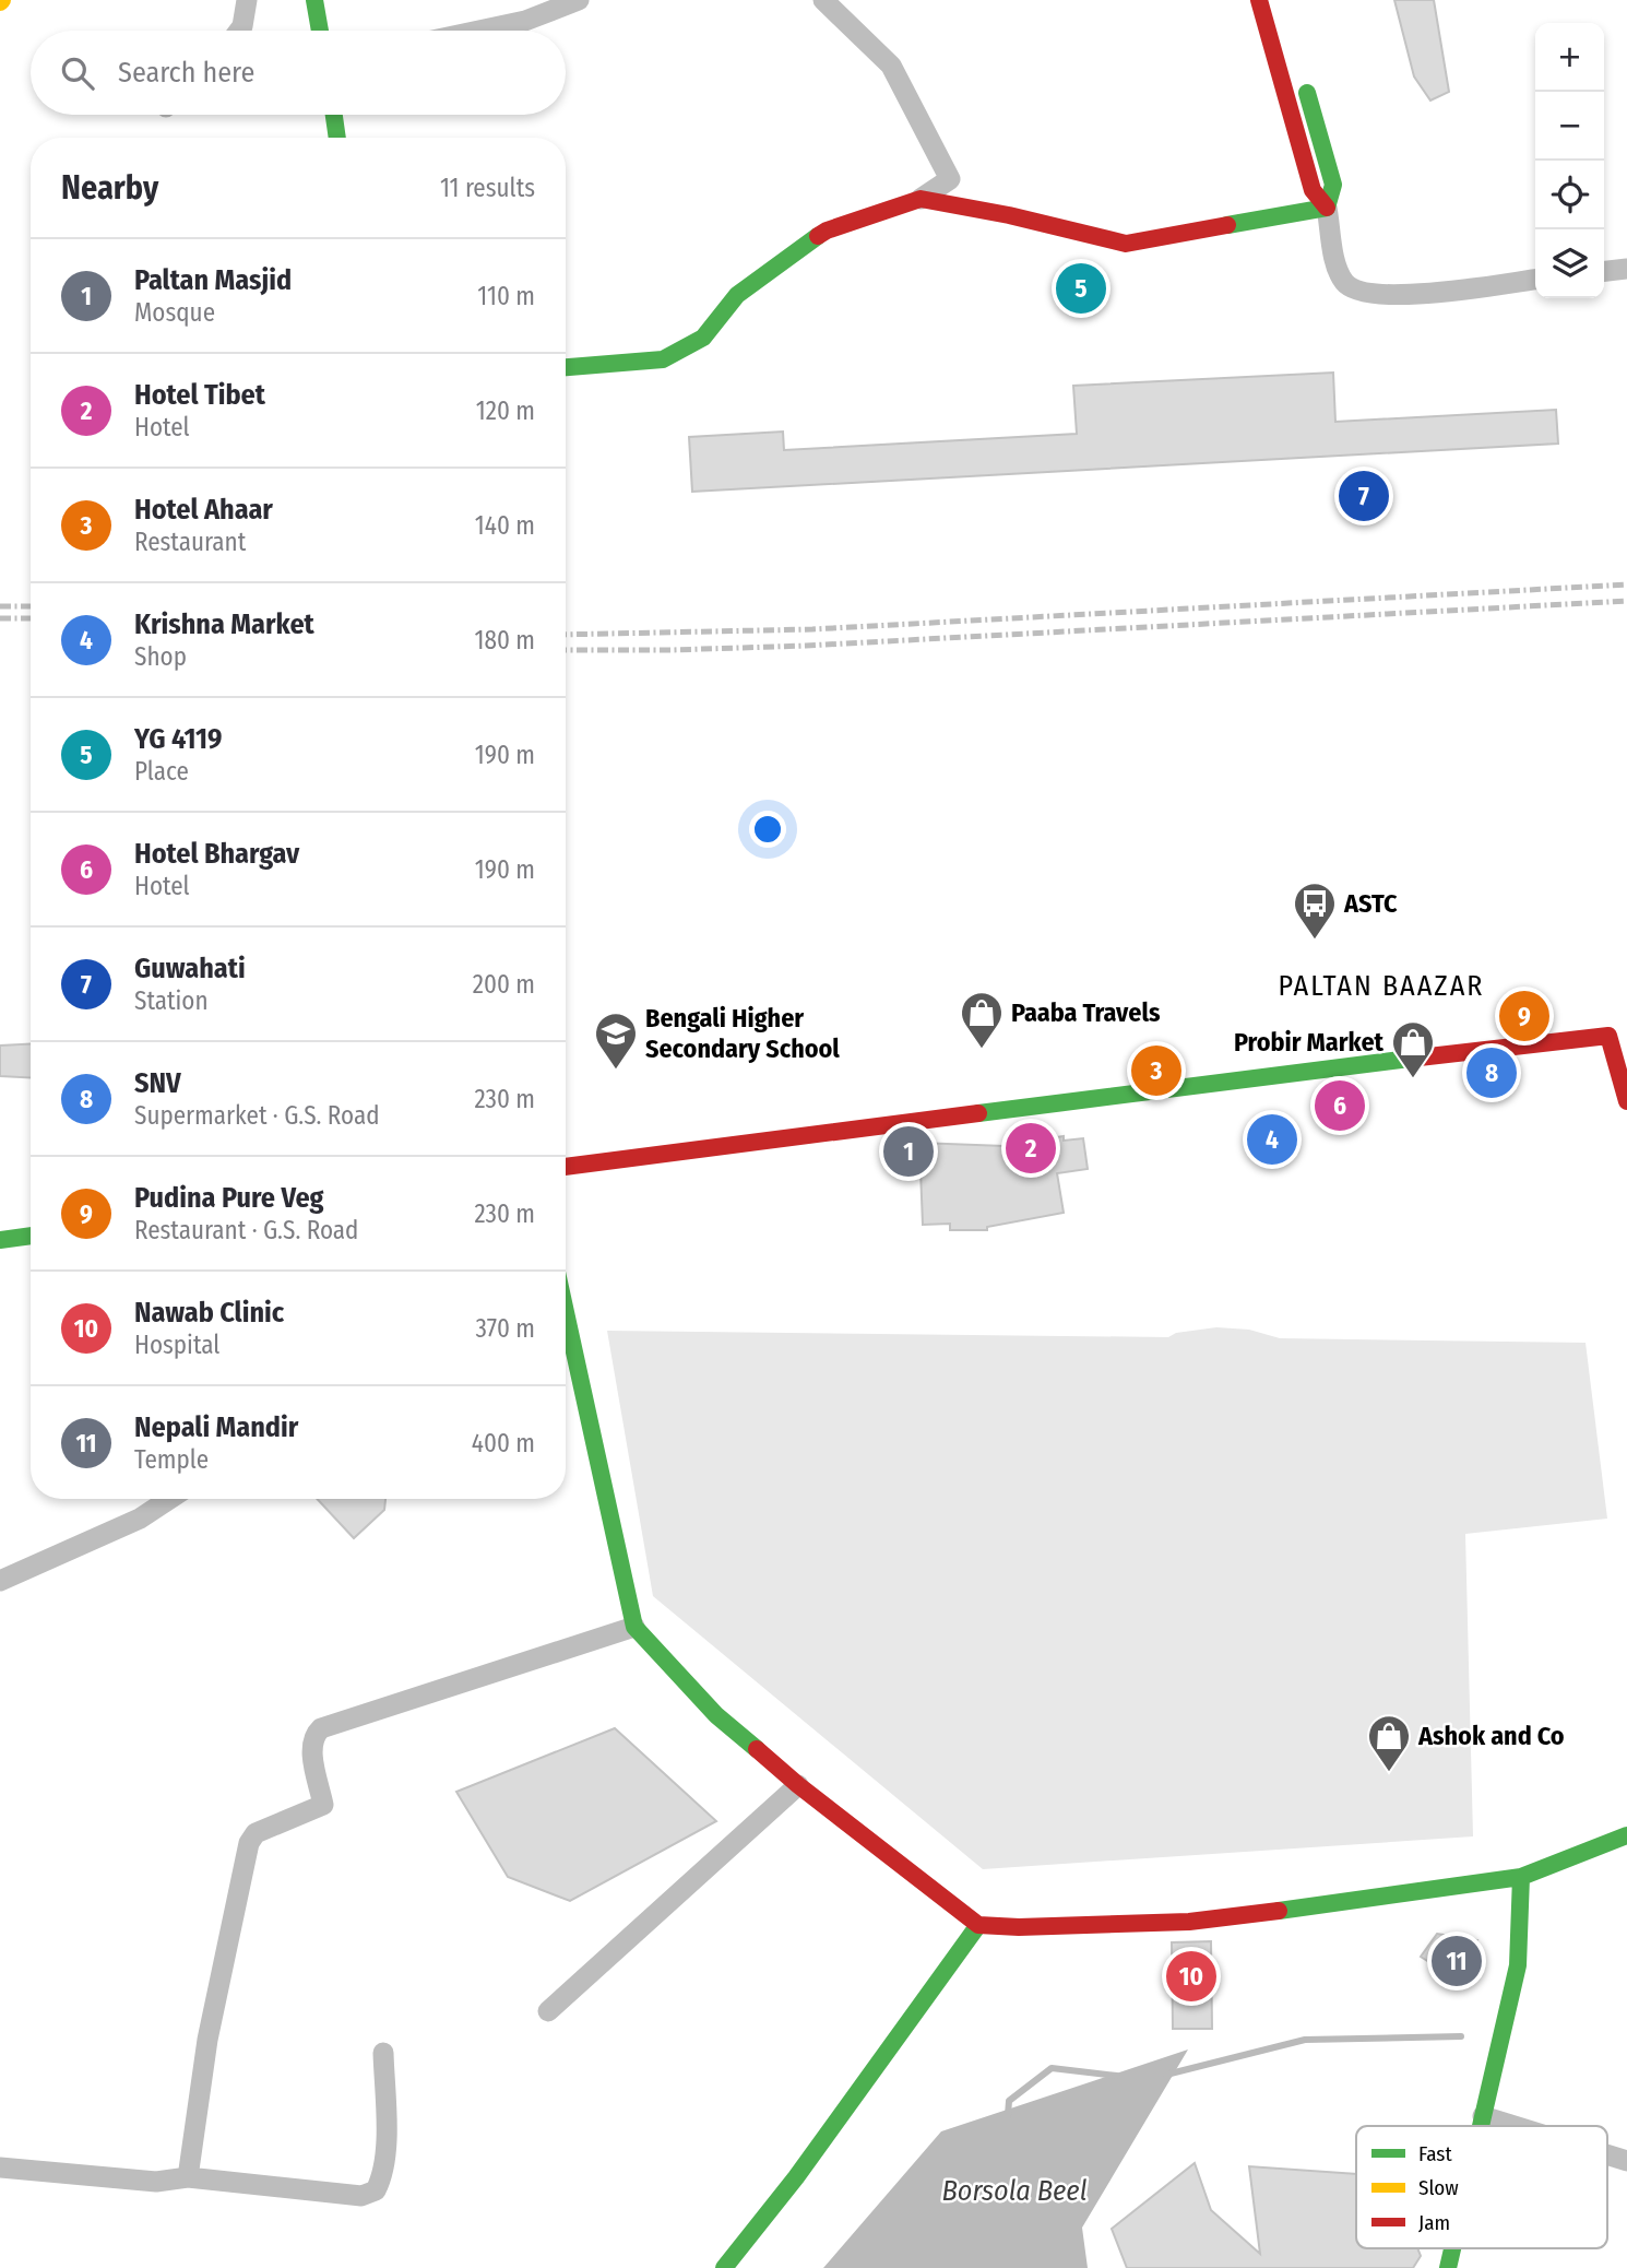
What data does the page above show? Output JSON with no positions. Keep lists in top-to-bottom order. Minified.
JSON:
{"districts":["PALTAN BAAZAR"],"water":["Borsola Beel"],"places":{"bus stop":["ASTC"],"shop":["Paaba Travels","Probir Market","Ashok and Co"],"school or university":["Bengali Higher Secondary School"]},"legend":["Fast","Slow","Jam"],"page":{"map_buttons":["+","−"],"search":"Search here","heading":["Nearby","11 results"],"list":[{"mark":"1","name":"Paltan Masjid","note":"Mosque","value":"110 m"},{"mark":"2","name":"Hotel Tibet","note":"Hotel","value":"120 m"},{"mark":"3","name":"Hotel Ahaar","note":"Restaurant","value":"140 m"},{"mark":"4","name":"Krishna Market","note":"Shop","value":"180 m"},{"mark":"5","name":"YG 4119","note":"Place","value":"190 m"},{"mark":"6","name":"Hotel Bhargav","note":"Hotel","value":"190 m"},{"mark":"7","name":"Guwahati","note":"Station","value":"200 m"},{"mark":"8","name":"SNV","note":"Supermarket · G.S. Road","value":"230 m"},{"mark":"9","name":"Pudina Pure Veg","note":"Restaurant · G.S. Road","value":"230 m"},{"mark":"10","name":"Nawab Clinic","note":"Hospital","value":"370 m"},{"mark":"11","name":"Nepali Mandir","note":"Temple","value":"400 m"}],"pins":["5","7","9","3","8","6","4","2","1","11","10"]}}
